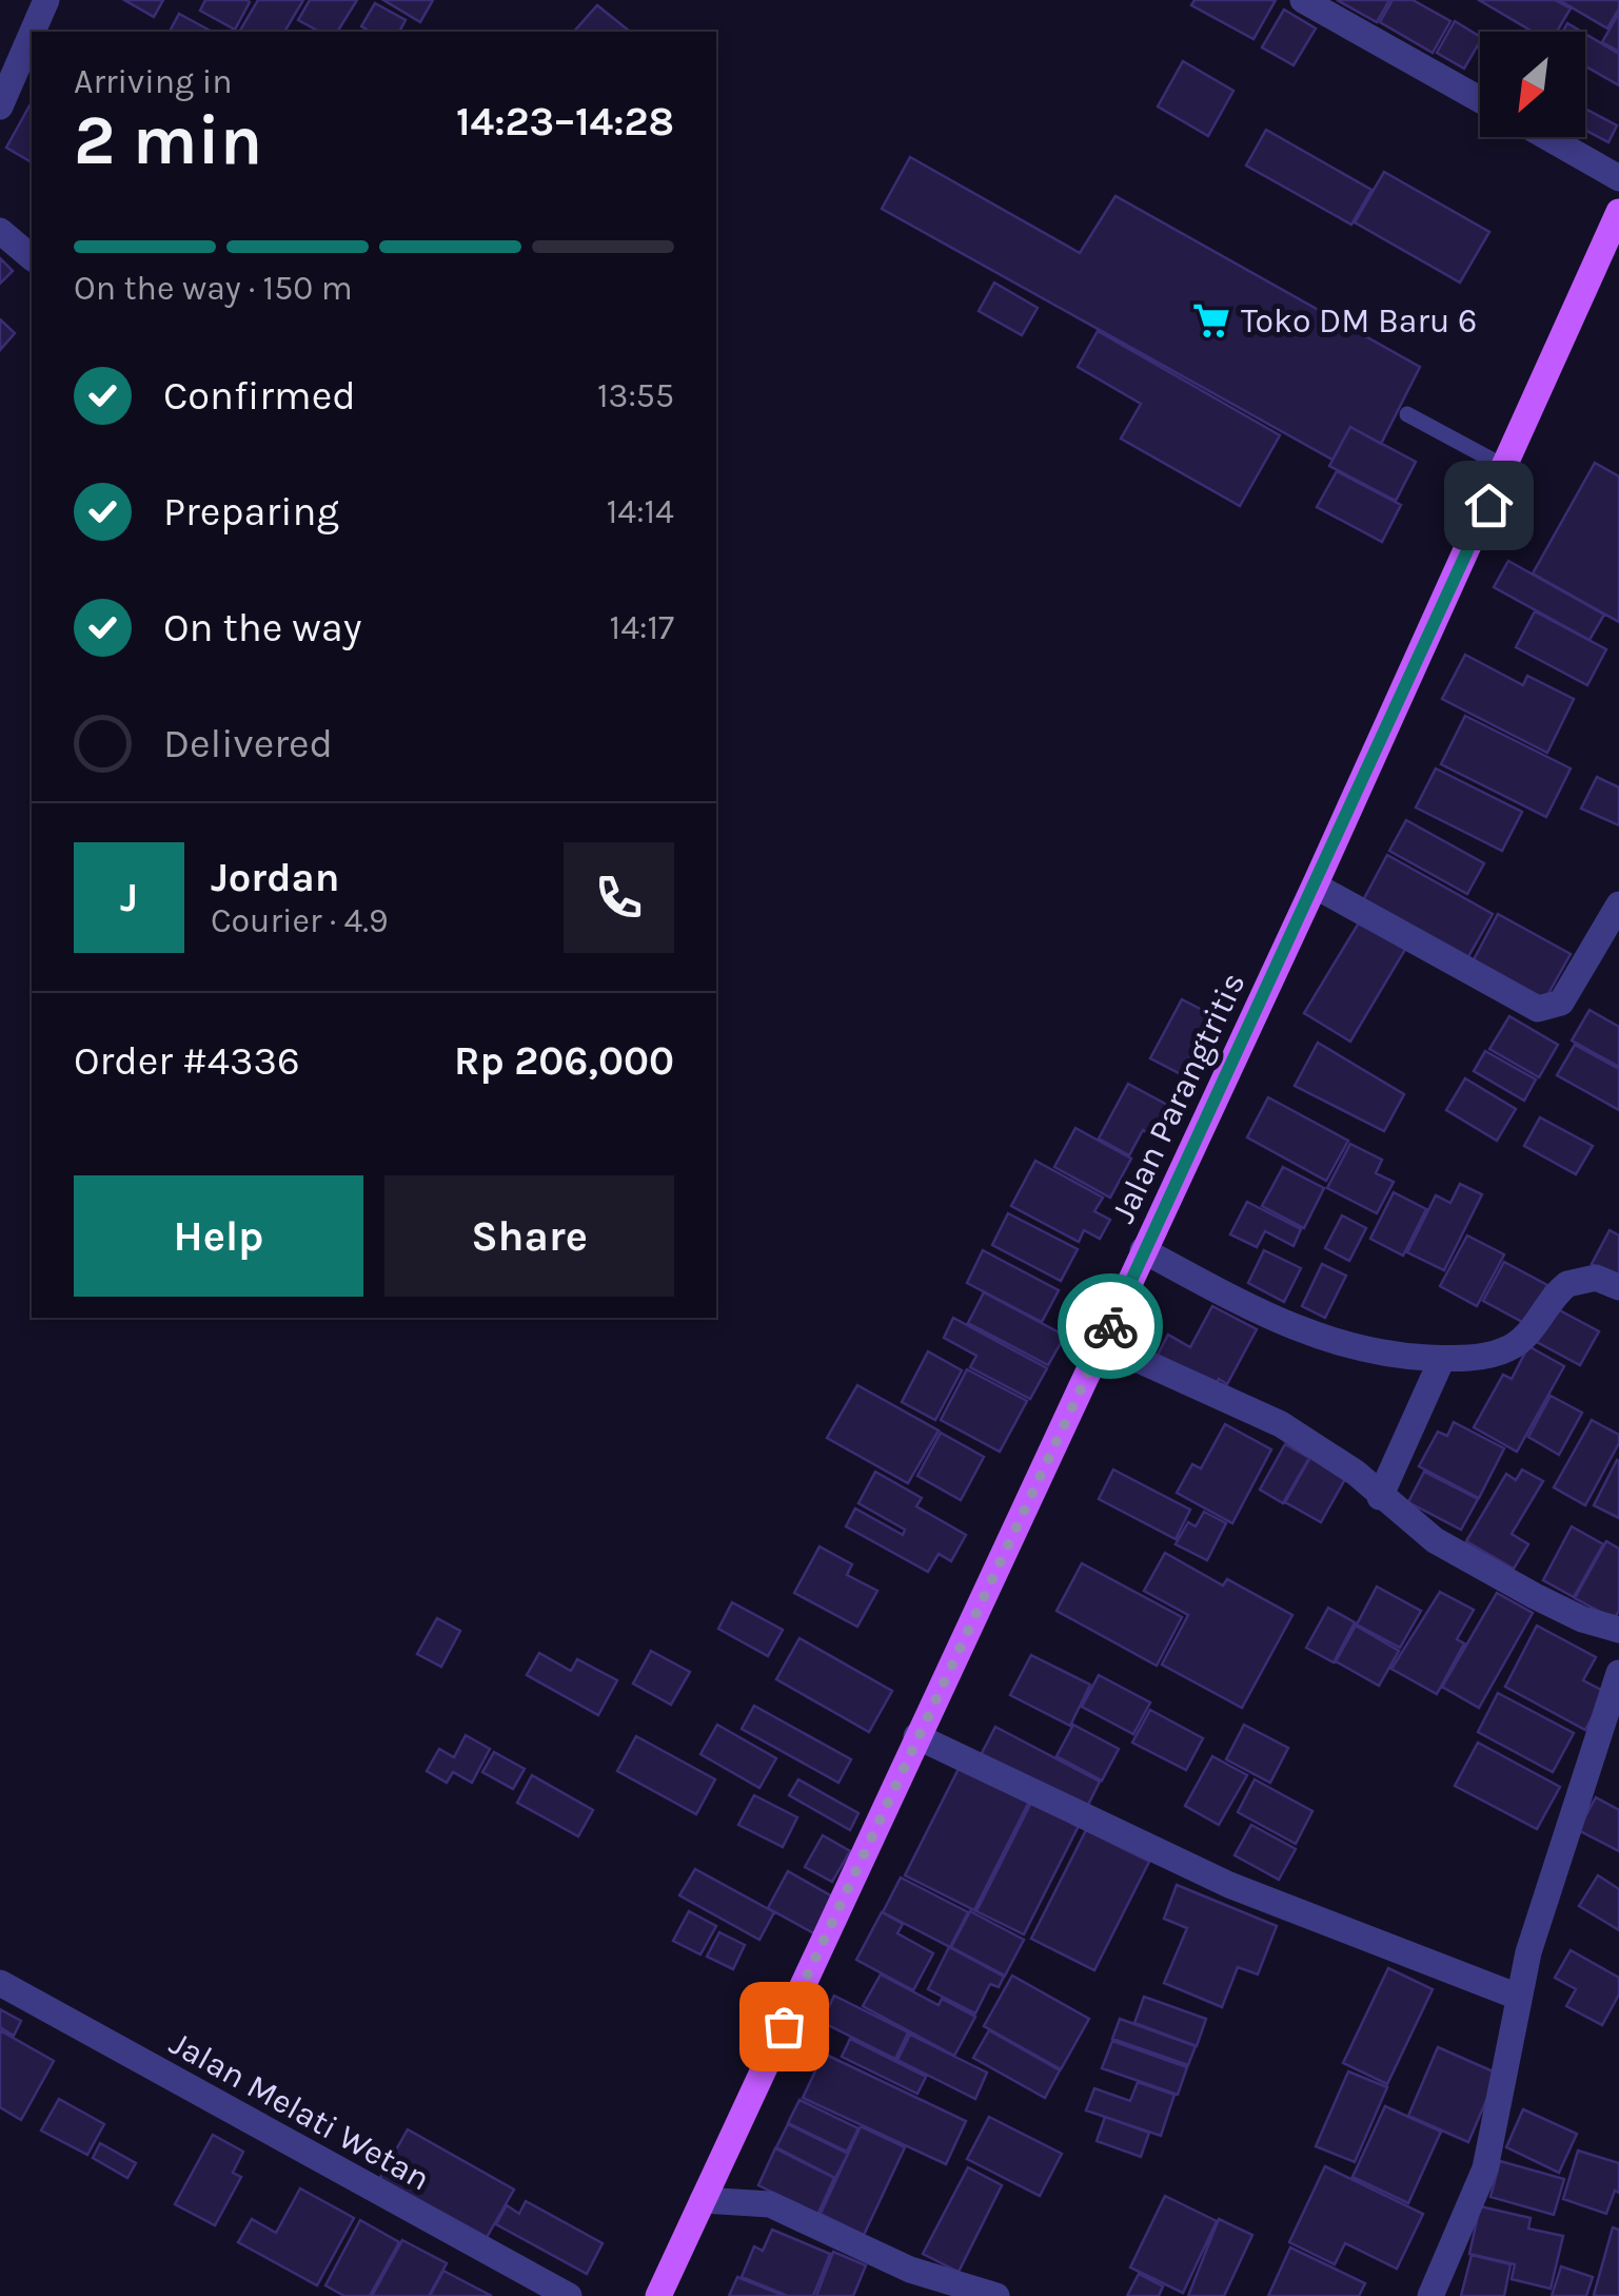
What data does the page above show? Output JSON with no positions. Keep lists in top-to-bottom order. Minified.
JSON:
{"streets":{"main road":["Jalan Parangtritis"],"street":["Jalan Melati Wetan"]},"places":{"supermarket":["Toko DM Baru 6"]},"north":"bottom left","page":{"heading":["2 min","Arriving in","14:23–14:28"],"panel":["Jordan","Courier · 4.9","Order #4336","Rp 206,000"],"bar":"On the way · 150 m","list":[["Confirmed","13:55"],["Preparing","14:14"],["On the way","14:17"],"Delivered"],"round":"J","buttons":["Help","Share"]}}
